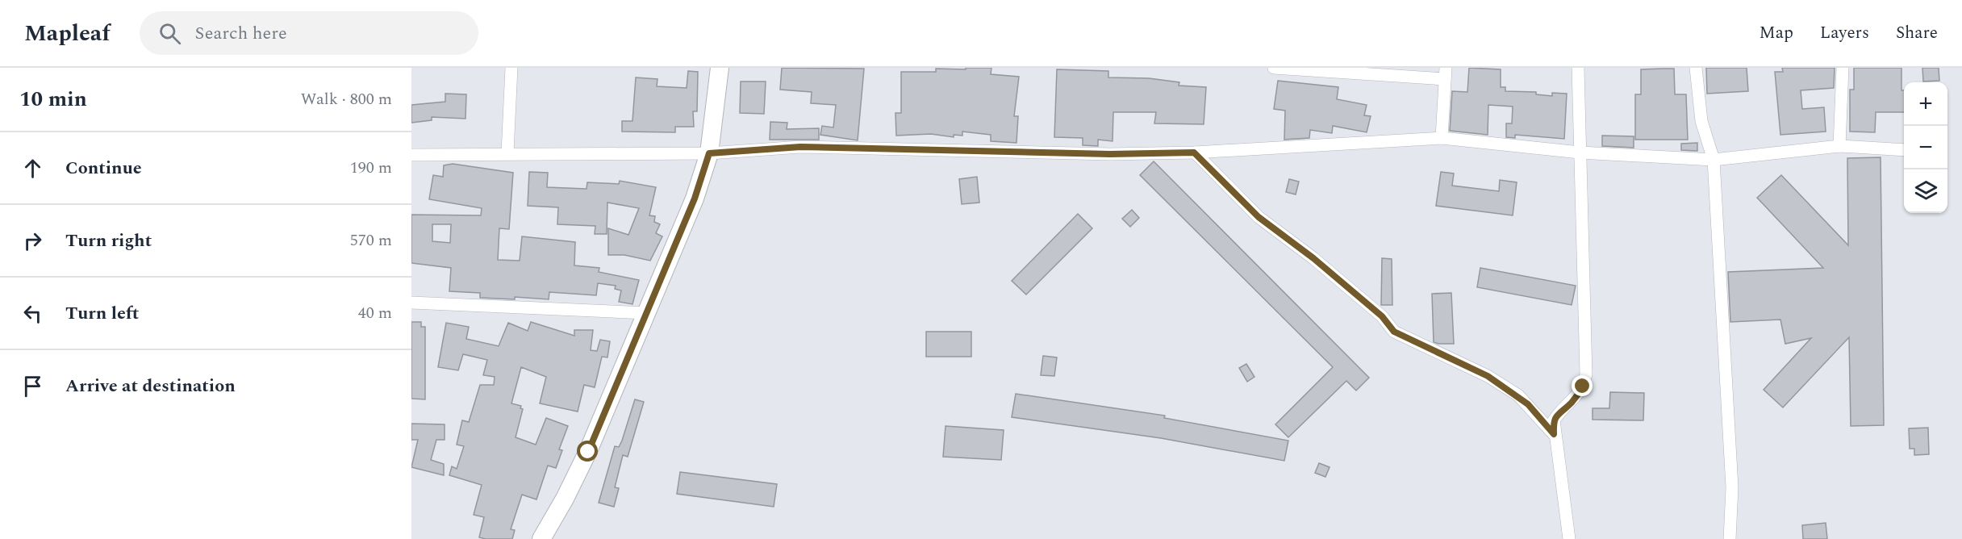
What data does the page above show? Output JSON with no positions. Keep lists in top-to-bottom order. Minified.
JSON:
{"page":{"header":"Mapleaf","search":"Search here","nav":["Map","Layers","Share"],"heading":["10 min","Walk · 800 m"],"map_buttons":["+","−"],"list":[["Continue","190 m"],["Turn right","570 m"],["Turn left","40 m"],"Arrive at destination"]}}
